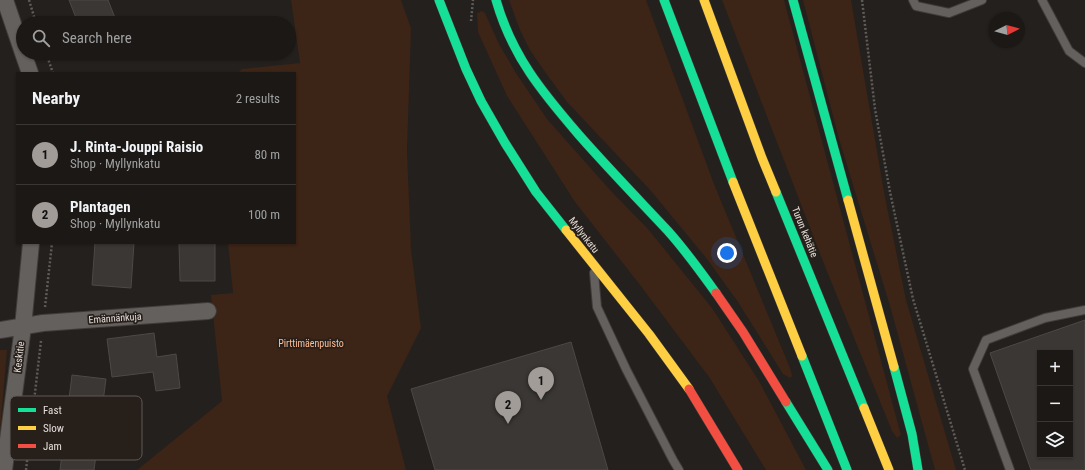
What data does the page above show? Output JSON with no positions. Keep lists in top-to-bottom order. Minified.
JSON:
{"streets":{"main road":["Turun kehätie","Myllynkatu"],"street":["Emännänkuja","Keskitie"]},"crossings":[["Emännänkuja","Keskitie"]],"parks":["Pirttimäenpuisto"],"legend":["Fast","Slow","Jam"],"north":"right","page":{"search":"Search here","heading":["Nearby","2 results"],"list":[{"mark":"1","name":"J. Rinta-Jouppi Raisio","note":"Shop · Myllynkatu","value":"80 m"},{"mark":"2","name":"Plantagen","note":"Shop · Myllynkatu","value":"100 m"}],"map_buttons":["+","−"],"pins":["1","2"]}}
